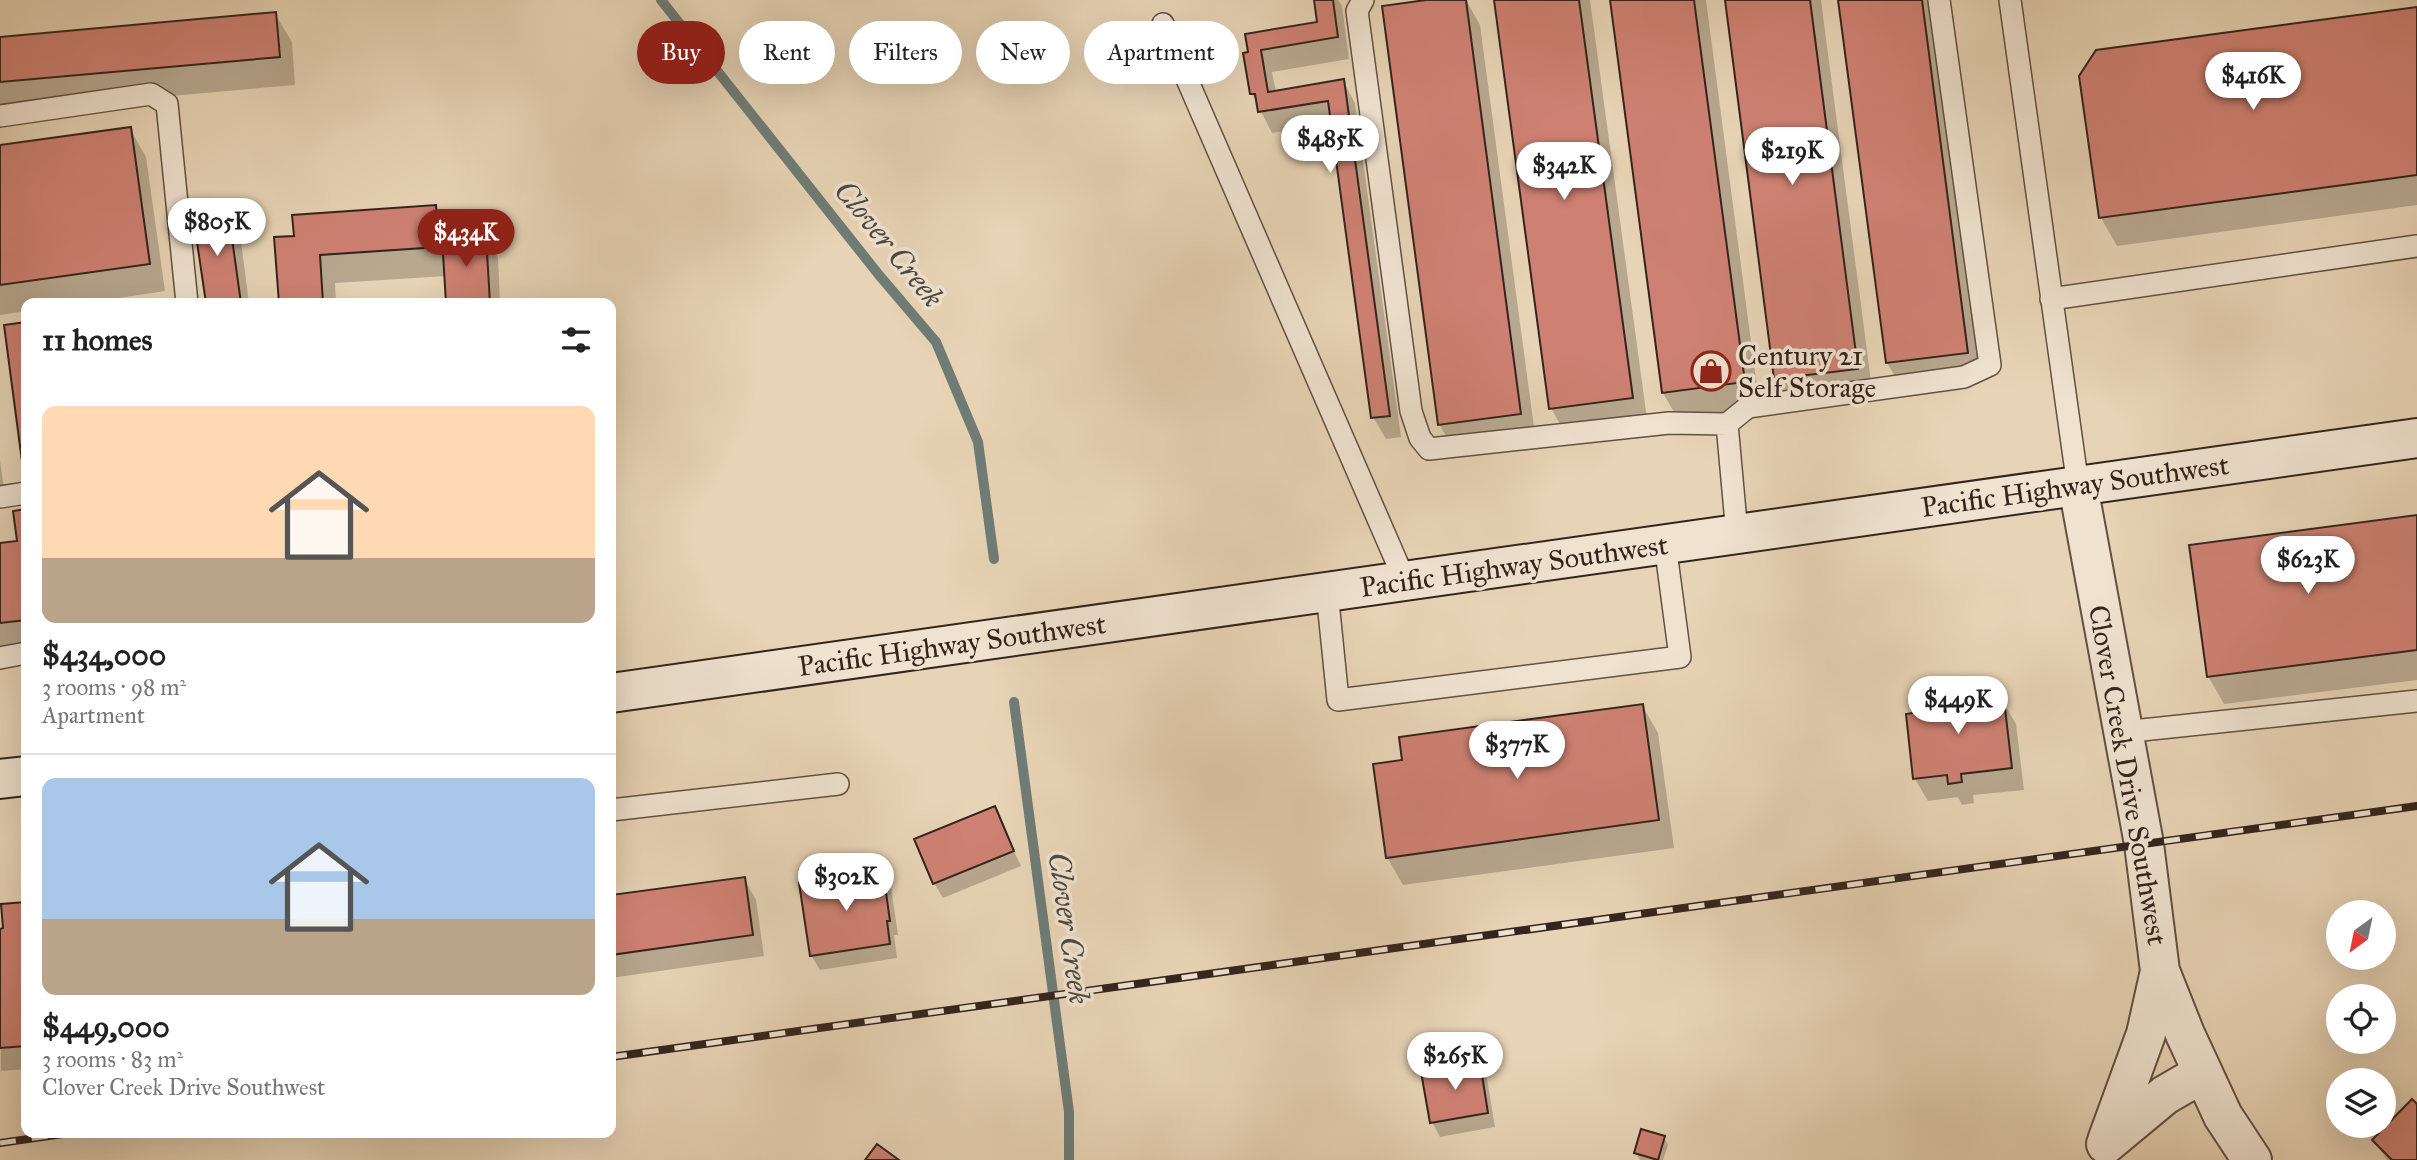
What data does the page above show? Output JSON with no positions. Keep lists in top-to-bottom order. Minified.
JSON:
{"streets":{"street":["Pacific Highway Southwest","Clover Creek Drive Southwest"]},"crossings":[["Pacific Highway Southwest","Clover Creek Drive Southwest"]],"water":["Clover Creek"],"places":{"shop":["Century 21 Self Storage"]},"north":"bottom left","page":{"chip":["Buy","Rent","Filters","New","Apartment"],"price":["$416K","$485K","$219K","$342K","$805K","$434K","$623K","$449K","$377K","$302K","$265K"],"heading":"11 homes","list":[{"name":"$434,000","note":"3 rooms · 98 m² · Apartment"},{"name":"$449,000","note":"3 rooms · 83 m² · Clover Creek Drive Southwest"}]}}
